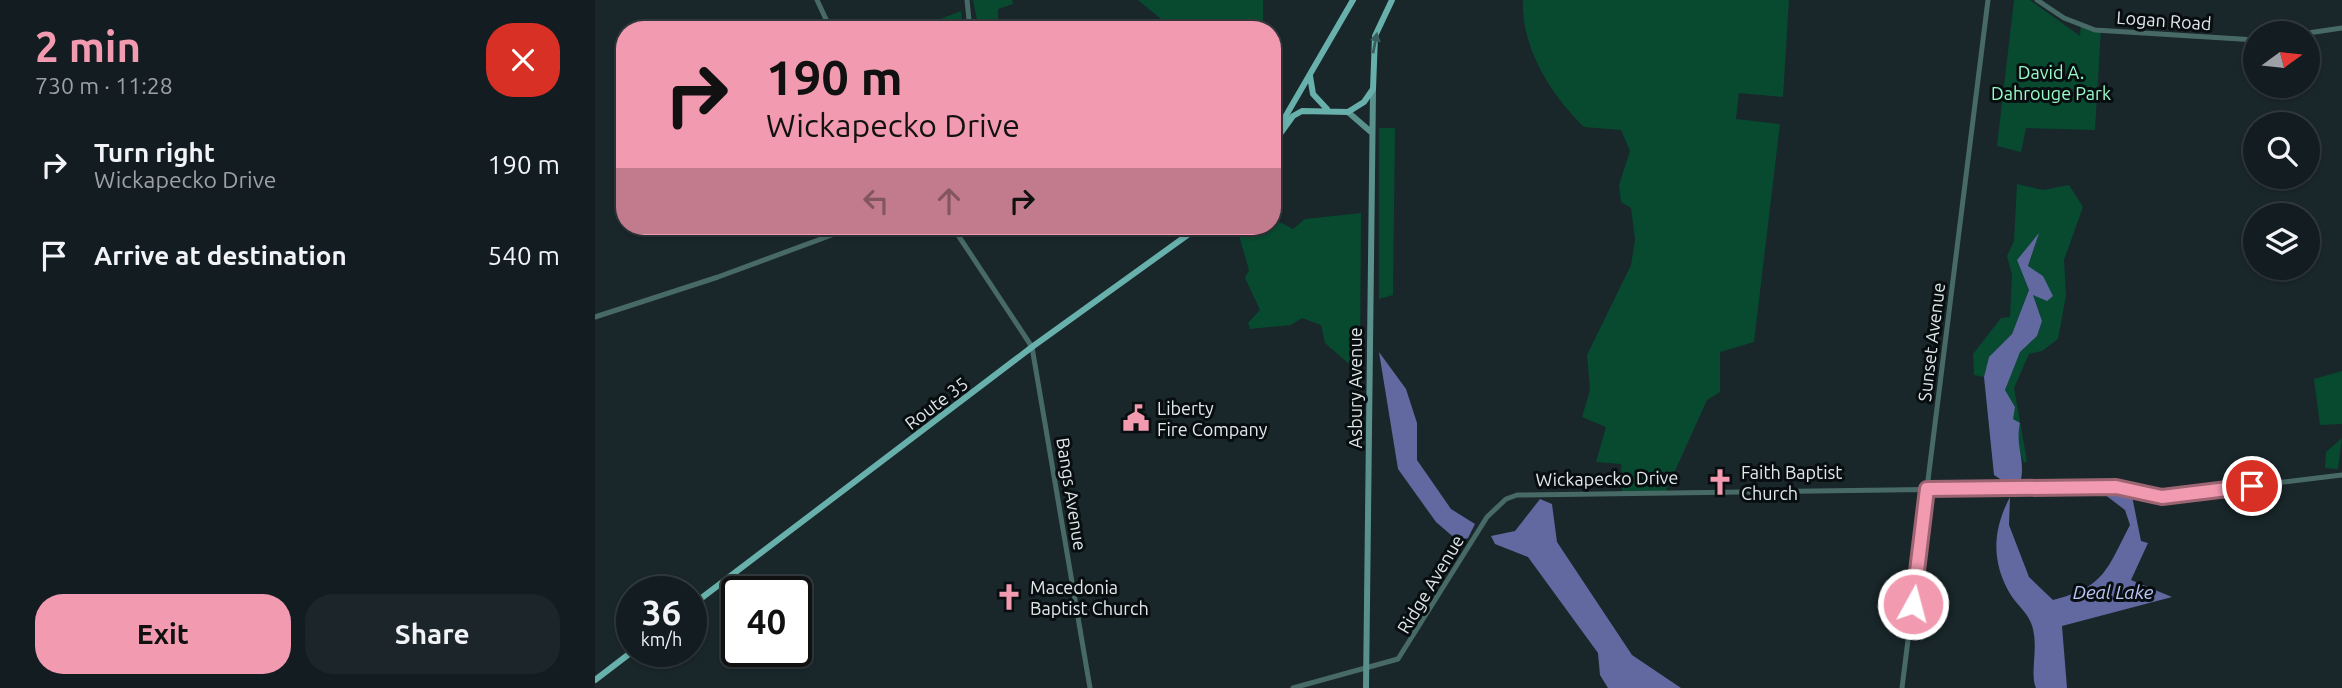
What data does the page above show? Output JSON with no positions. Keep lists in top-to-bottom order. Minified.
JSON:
{"streets":{"main road":["Asbury Avenue","Route 35"],"street":["Logan Road","Sunset Avenue","Wickapecko Drive","Bangs Avenue","Ridge Avenue"]},"crossings":[["Sunset Avenue","Wickapecko Drive"],["Asbury Avenue","Ridge Avenue"],["Route 35","Bangs Avenue"],["Wickapecko Drive","Ridge Avenue"]],"water":["Deal Lake"],"parks":["David A. Dahrouge Park"],"places":{"public building":["Liberty Fire Company"],"church":["Faith Baptist Church","Macedonia Baptist Church"]},"north":"right","page":{"heading":["2 min","730 m · 11:28"],"turn":["190 m","Wickapecko Drive"],"list":[{"name":"Turn right","note":"Wickapecko Drive","value":"190 m"},{"name":"Arrive at destination","value":"540 m"}],"speed":"36 km/h","limit":"40","buttons":["Exit","Share"]}}
